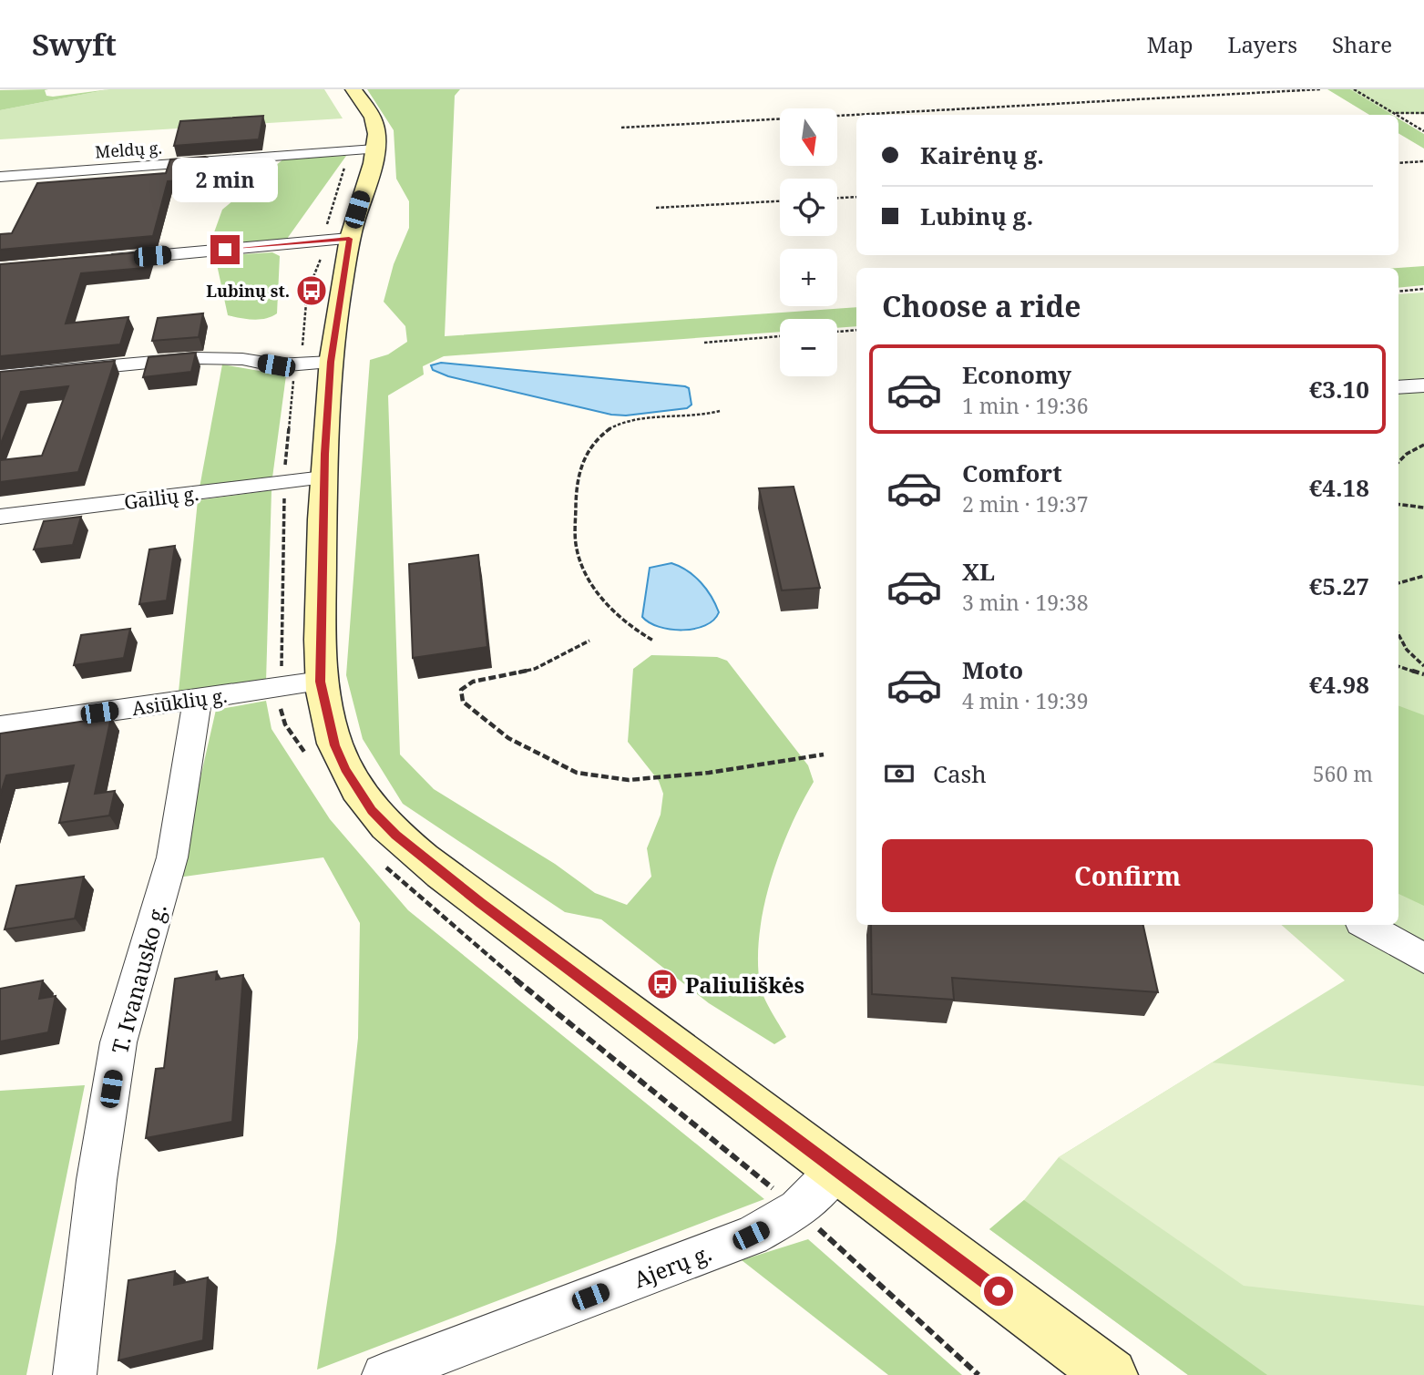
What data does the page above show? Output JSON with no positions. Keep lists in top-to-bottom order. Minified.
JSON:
{"streets":{"street":["Meldų g.","Gailių g.","Asiūklių g.","T. Ivanausko g.","Ajerų g."]},"crossings":[["Asiūklių g.","T. Ivanausko g."]],"places":{"bus stop":["Lubinų st.","Paliuliškės"]},"north":"bottom","page":{"header":"Swyft","nav":["Map","Layers","Share"],"map_buttons":["+","−"],"banner":["Kairėnų g.","Lubinų g."],"bubble":"2 min","heading":"Choose a ride","list":[{"name":"Economy","note":"1 min · 19:36","value":"€3.10"},{"name":"Comfort","note":"2 min · 19:37","value":"€4.18"},{"name":"XL","note":"3 min · 19:38","value":"€5.27"},{"name":"Moto","note":"4 min · 19:39","value":"€4.98"}],"pay":["Cash","560 m"],"buttons":"Confirm"}}
